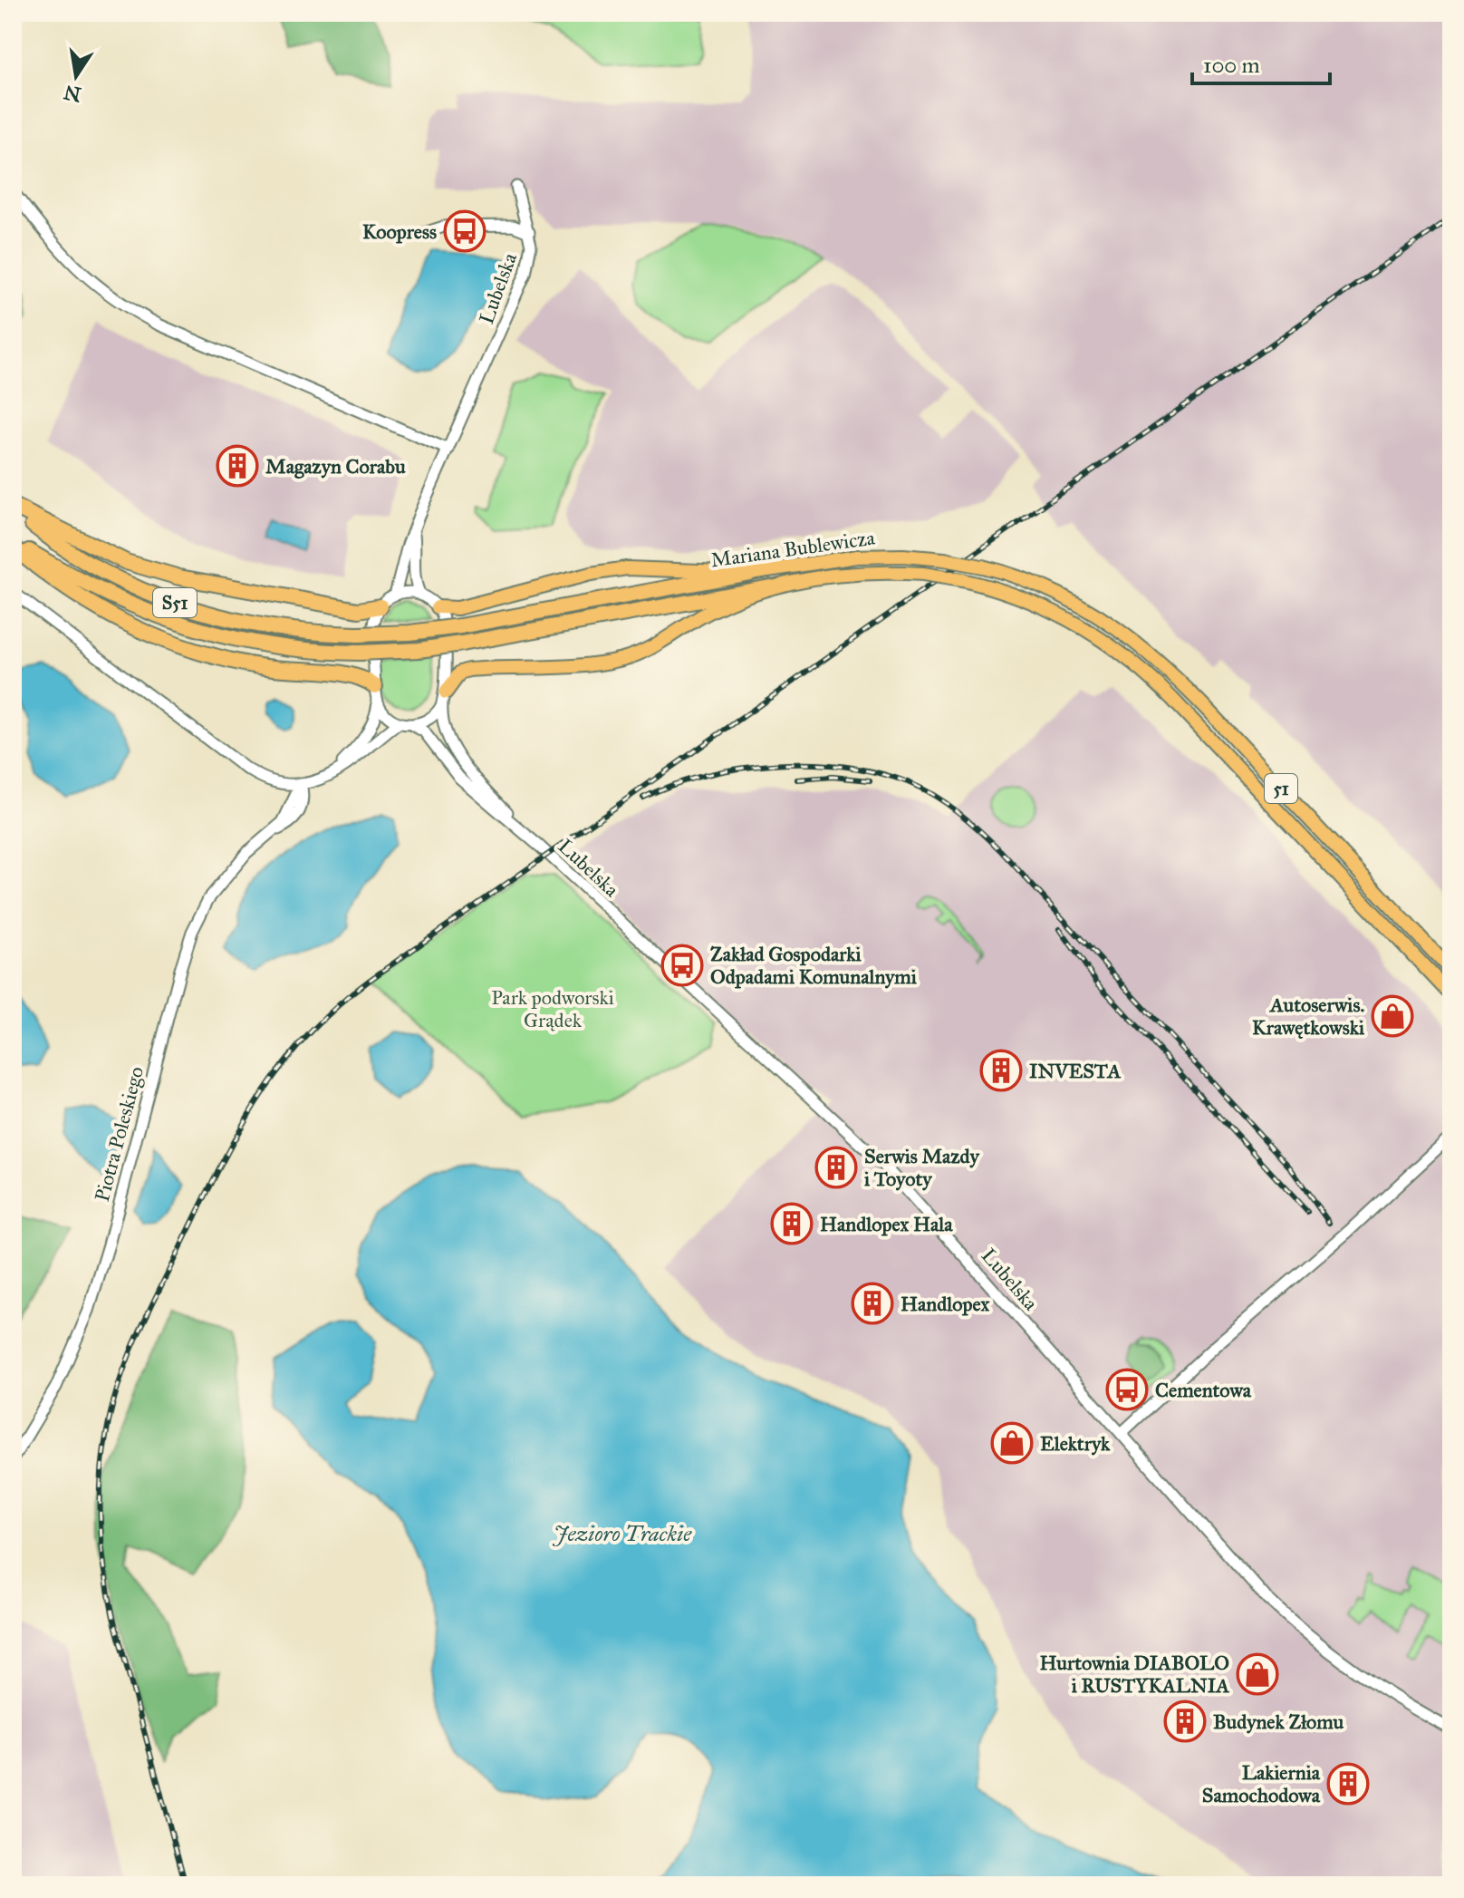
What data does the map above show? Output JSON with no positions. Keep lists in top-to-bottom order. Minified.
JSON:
{"streets":{"highway":["Mariana Bublewicza","S51"],"main road":["51"],"street":["Lubelska","Piotra Poleskiego"]},"water":["Jezioro Trackie"],"parks":["Park podworski Grądek"],"places":{"bus stop":["Koopress","Zakład Gospodarki Odpadami Komunalnymi","Cementowa"],"building":["Magazyn Corabu","INVESTA","Serwis Mazdy i Toyoty","Handlopex Hala","Handlopex","Budynek Złomu","Lakiernia Samochodowa"],"shop":["Autoserwis. Krawętkowski","Elektryk","Hurtownia DIABOLO i RUSTYKALNIA"]},"scale_bar":"100 m","north":"bottom"}
